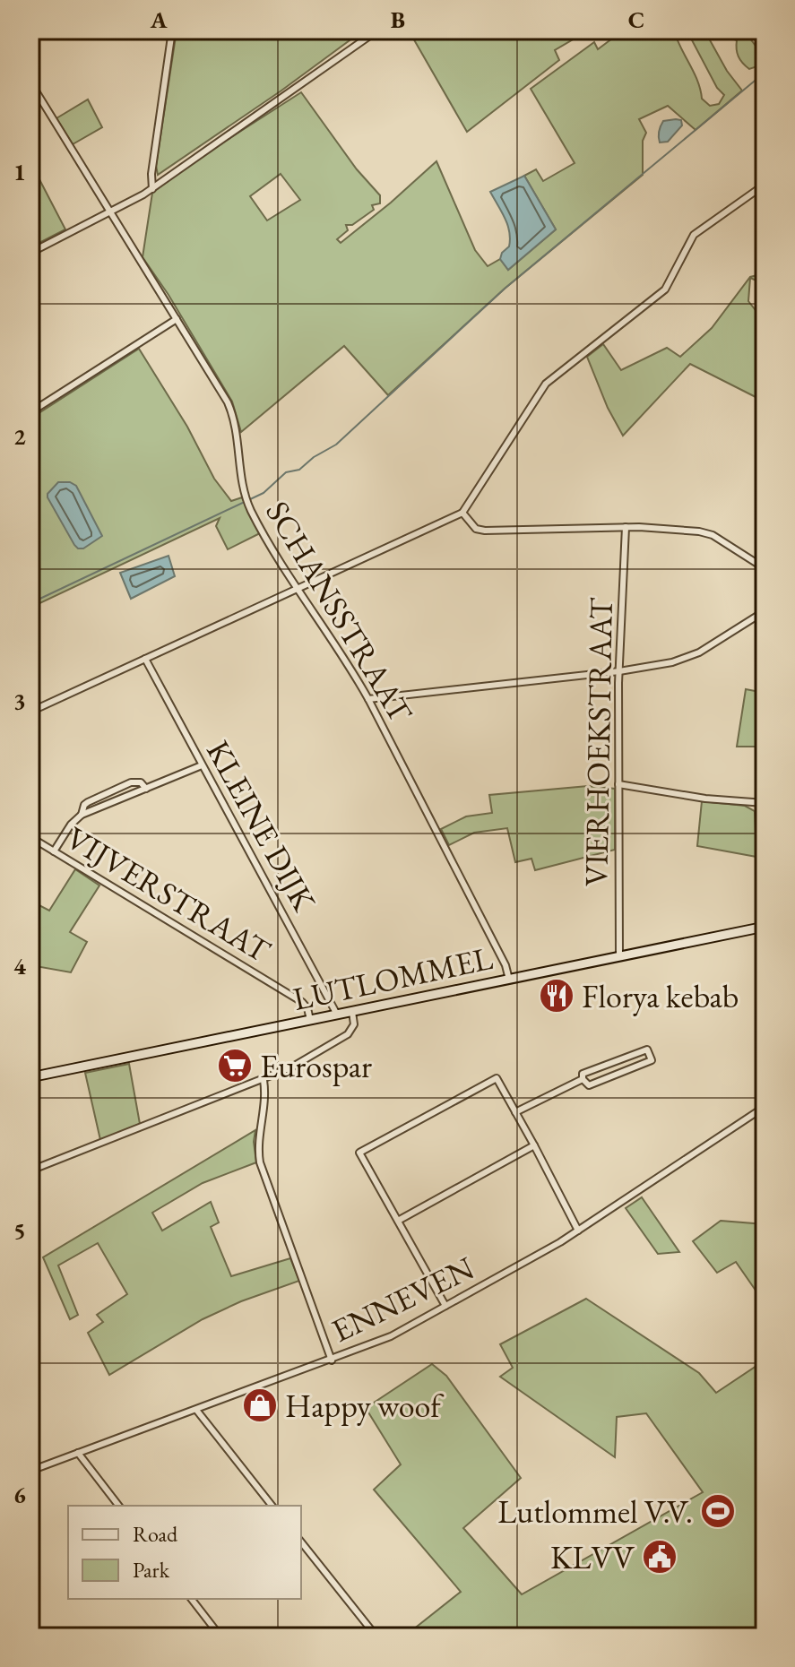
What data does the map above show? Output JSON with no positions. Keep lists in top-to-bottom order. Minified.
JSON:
{"streets":{"main road":["LUTLOMMEL"],"street":["SCHANSSTRAAT","VIERHOEKSTRAAT","KLEINE DIJK","VIJVERSTRAAT","ENNEVEN"]},"crossings":[["SCHANSSTRAAT","LUTLOMMEL"],["VIERHOEKSTRAAT","LUTLOMMEL"],["KLEINE DIJK","LUTLOMMEL"],["VIJVERSTRAAT","LUTLOMMEL"]],"places":{"restaurant":["Florya kebab"],"supermarket":["Eurospar"],"shop":["Happy woof"],"sports":["Lutlommel V.V."],"public building":["KLVV"]},"legend":["Road","Park"],"grid":{"columns":["A","B","C"],"rows":["1","2","3","4","5","6"]}}
